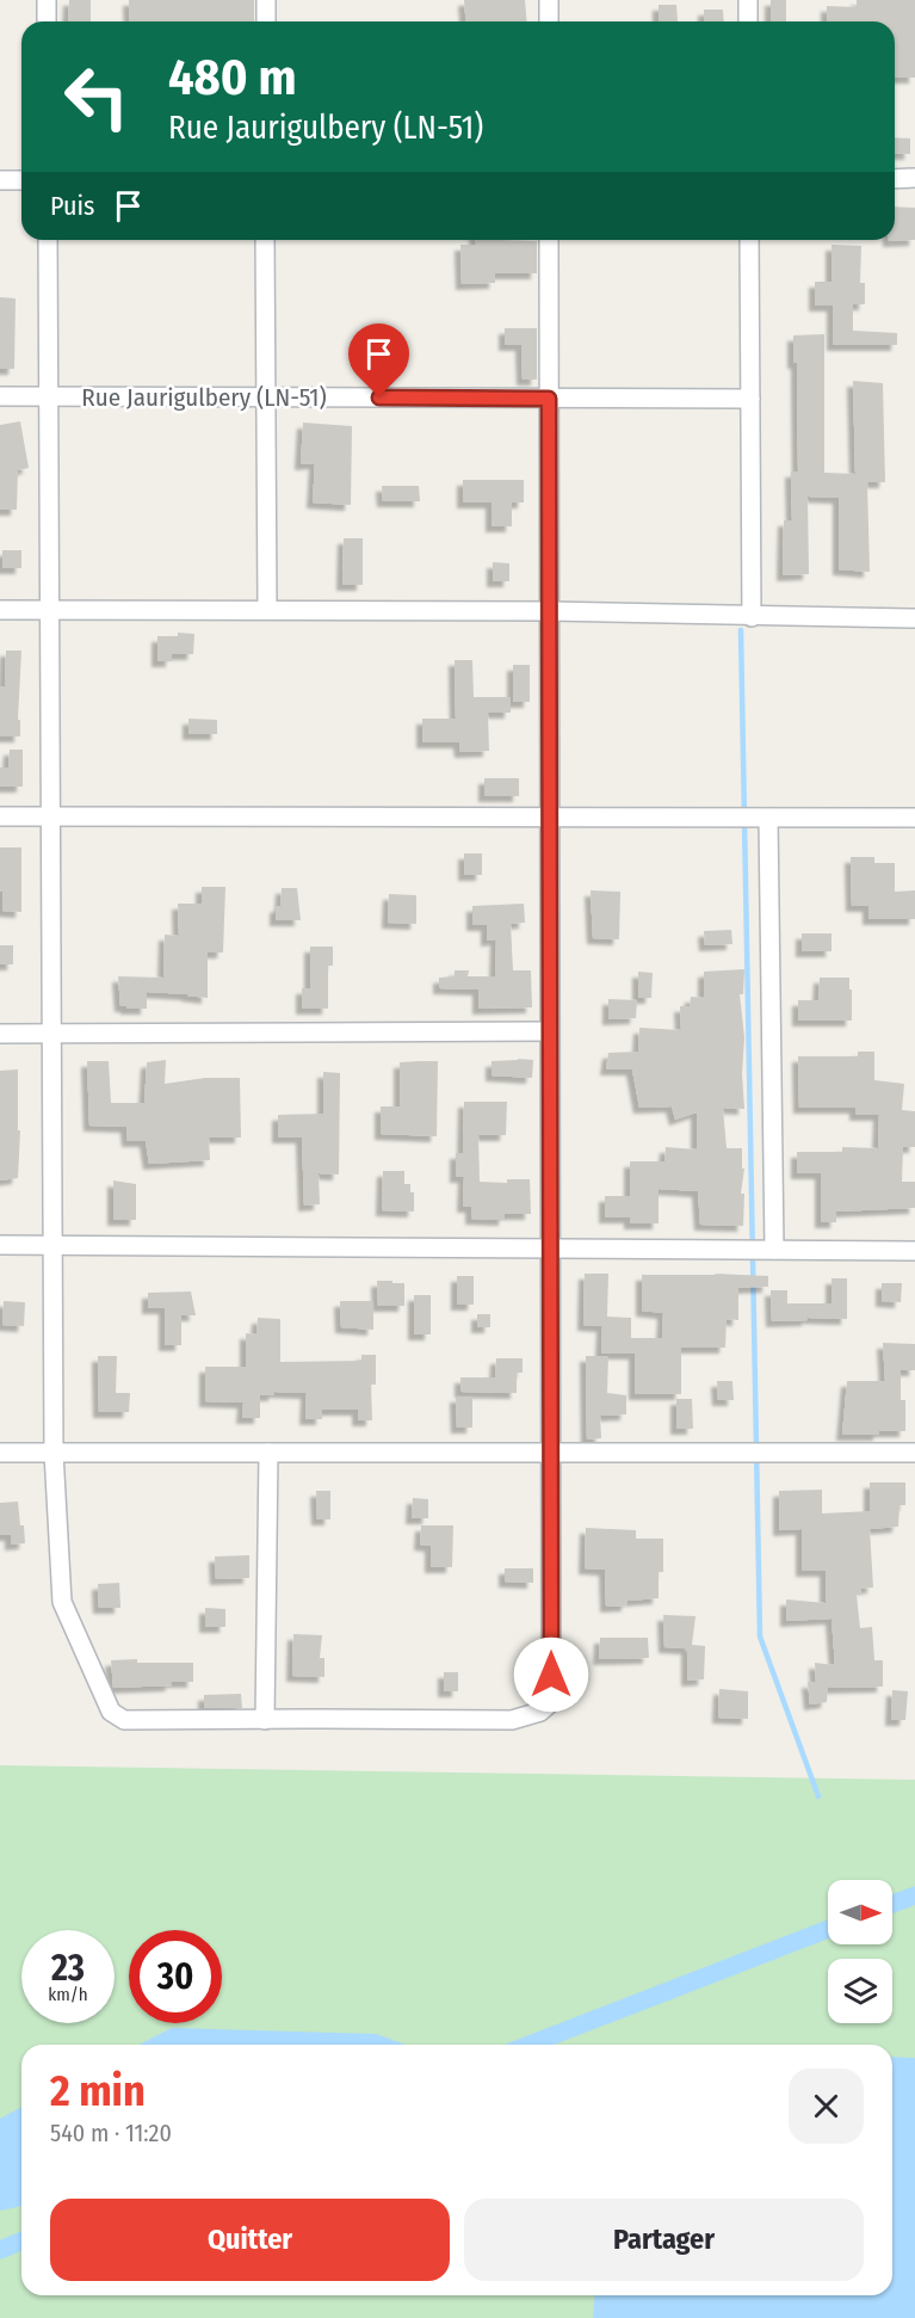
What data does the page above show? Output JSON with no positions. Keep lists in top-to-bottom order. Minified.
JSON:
{"streets":{"street":["Rue Jaurigulbery (LN-51)"]},"north":"right","page":{"turn":["480 m","Rue Jaurigulbery (LN-51)"],"then":"Puis","speed":"23 km/h","limit":"30","heading":["2 min","540 m · 11:20"],"buttons":["Quitter","Partager"]}}
